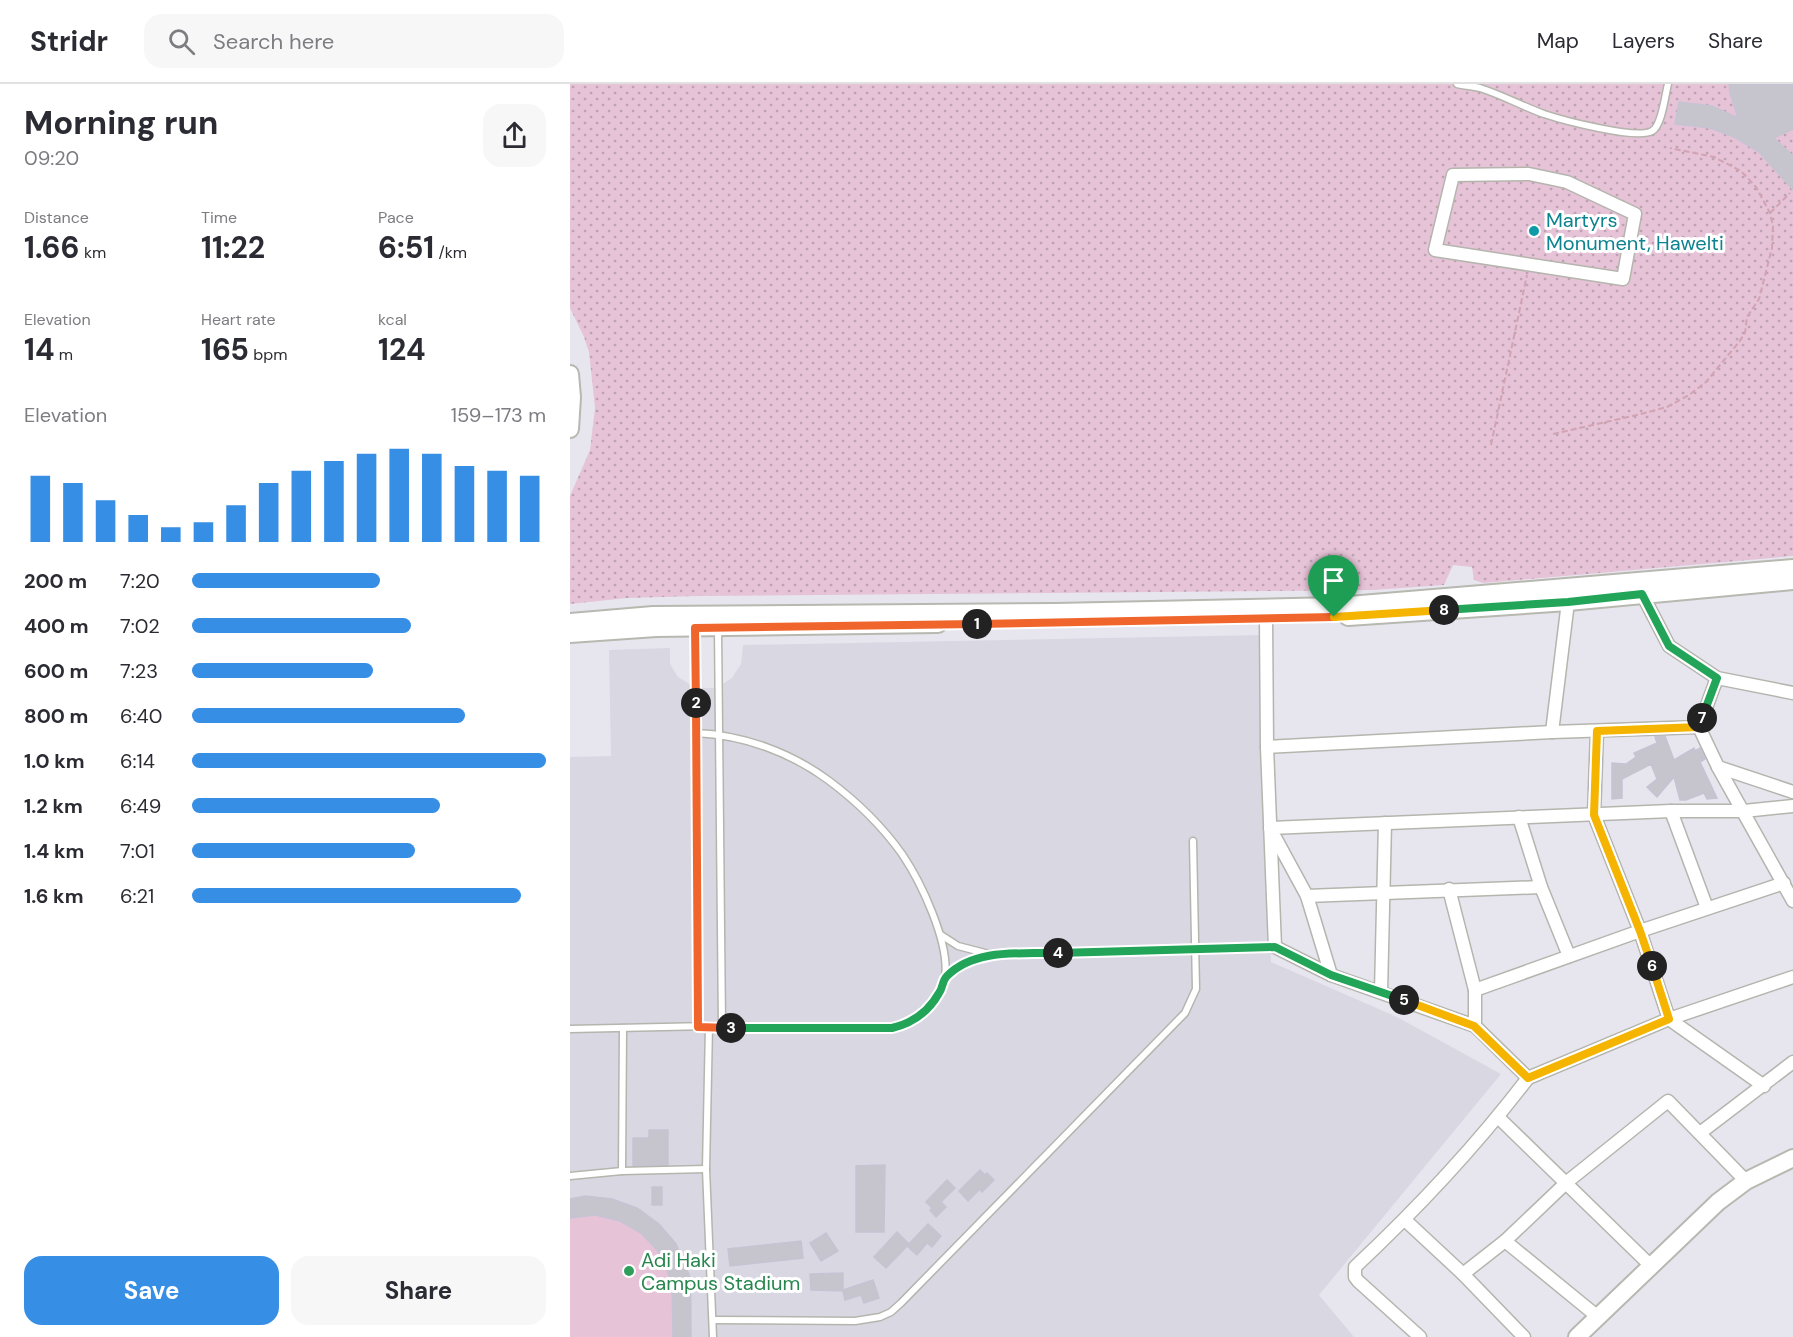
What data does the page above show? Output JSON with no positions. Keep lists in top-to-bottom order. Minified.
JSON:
{"places":["Martyrs Monument, Hawelti","Adi Haki Campus Stadium"],"page":{"header":"Stridr","search":"Search here","nav":["Map","Layers","Share"],"heading":["Morning run","09:20"],"stats":[["Distance","1.66 km"],["Time","11:22"],["Pace","6:51 /km"],["Elevation","14 m"],["Heart rate","165 bpm"],["kcal","124"]],"chart":["Elevation","159–173 m"],"list":[{"name":"200 m","note":"7:20"},{"name":"400 m","note":"7:02"},{"name":"600 m","note":"7:23"},{"name":"800 m","note":"6:40"},{"name":"1.0 km","note":"6:14"},{"name":"1.2 km","note":"6:49"},{"name":"1.4 km","note":"7:01"},{"name":"1.6 km","note":"6:21"}],"pins":["8","1","2","7","4","6","5","3"],"buttons":["Save","Share"]}}
